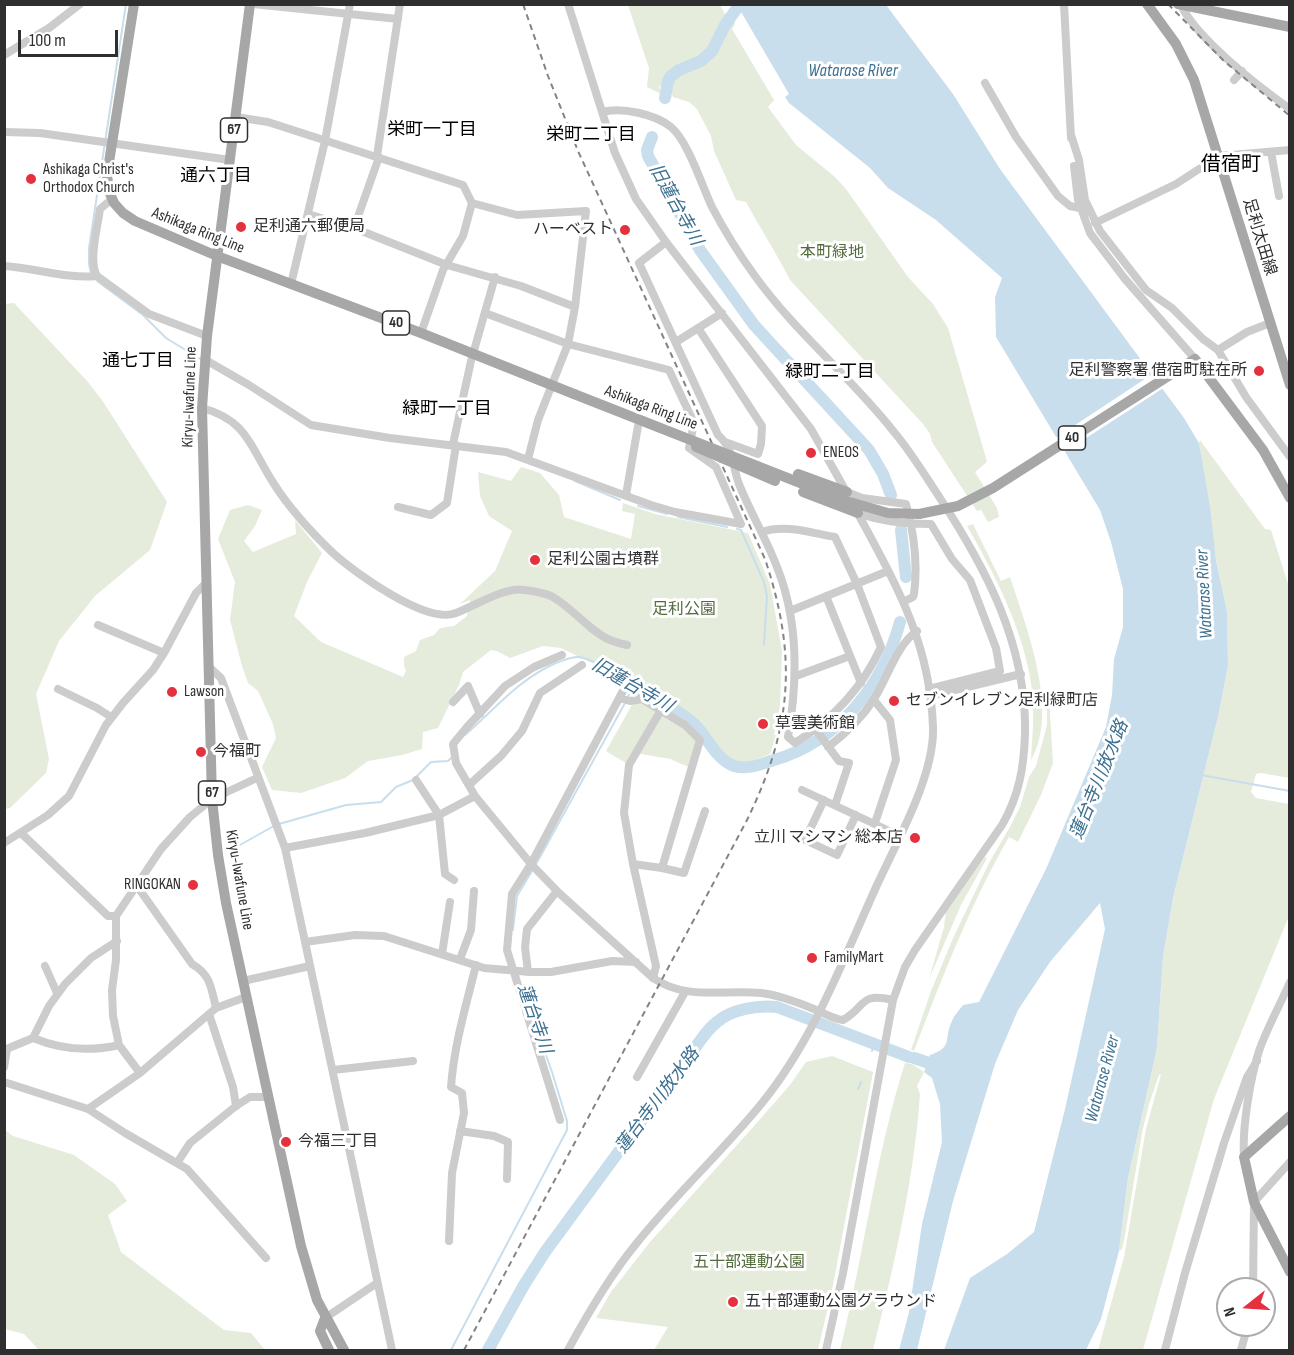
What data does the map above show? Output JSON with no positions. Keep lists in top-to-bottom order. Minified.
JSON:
{"streets":{"main road":["67","Ashikaga Ring Line","足利太田線","40","Kiryu-Iwafune Line"]},"crossings":[["67","Ashikaga Ring Line"],["67","Kiryu-Iwafune Line"],["Ashikaga Ring Line","Kiryu-Iwafune Line"]],"districts":["栄町一丁目","栄町二丁目","借宿町","通六丁目","通七丁目","緑町二丁目","緑町一丁目"],"water":["Watarase River","旧蓮台寺川","蓮台寺川放水路","蓮台寺川"],"parks":["本町緑地","足利公園","五十部運動公園"],"places":["Ashikaga Christ's Orthodox Church","足利通六郵便局","ハーベスト","足利警察署 借宿町駐在所","ENEOS","足利公園古墳群","Lawson","セブンイレブン足利緑町店","草雲美術館","今福町","立川 マシマシ 総本店","RINGOKAN","FamilyMart","今福三丁目","五十部運動公園グラウンド"],"scale_bar":"100 m","north":"left"}
